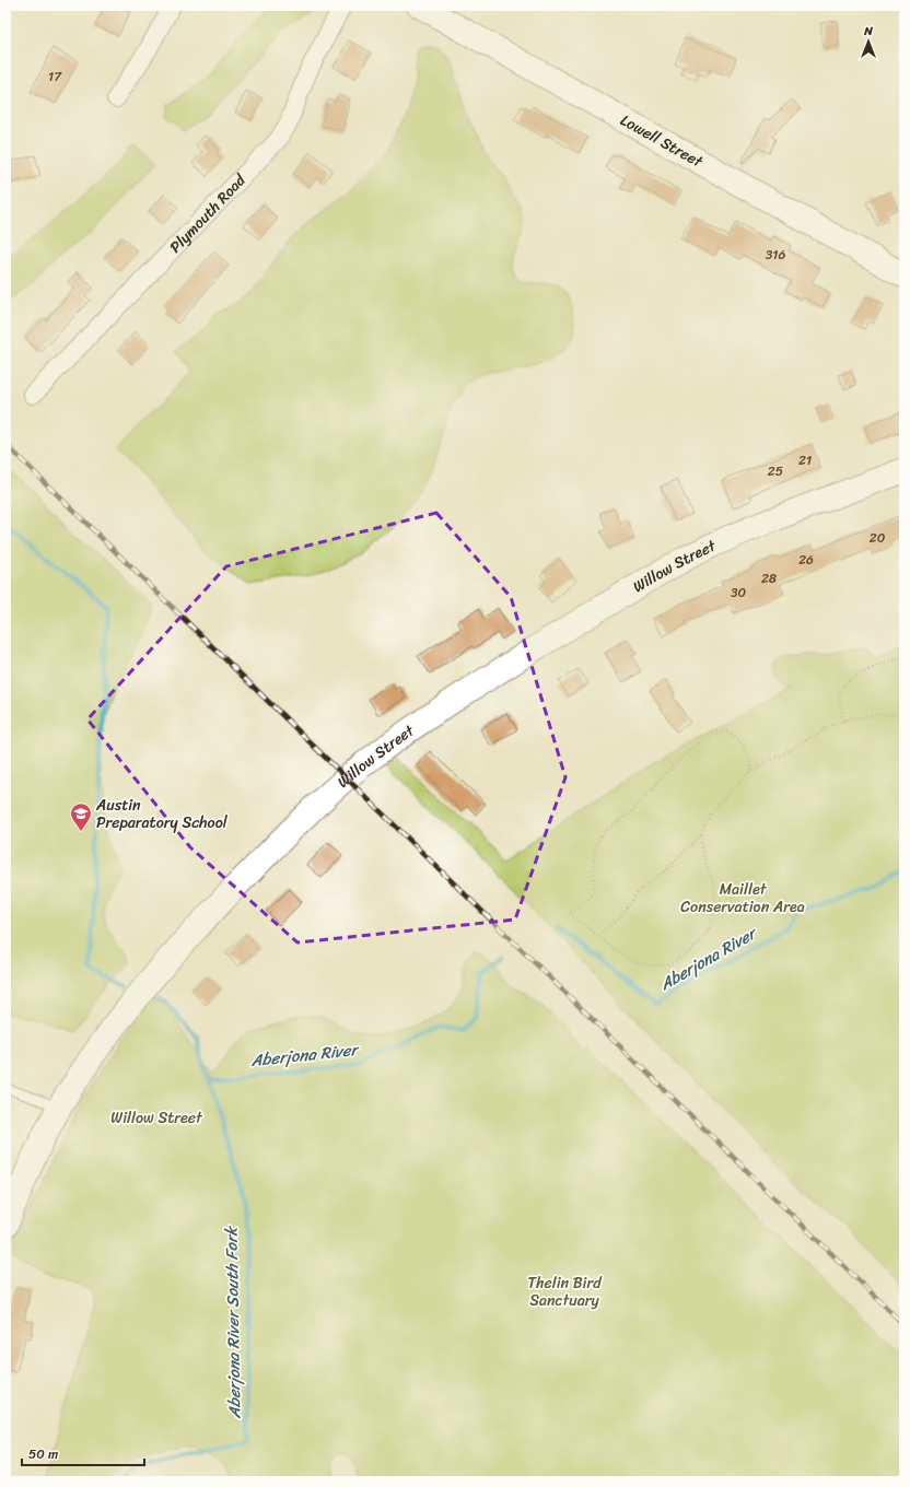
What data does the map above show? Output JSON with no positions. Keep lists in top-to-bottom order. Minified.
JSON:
{"streets":{"main road":["Lowell Street","Willow Street"],"street":["Plymouth Road"]},"water":["Aberjona River","Aberjona River South Fork"],"parks":["Maillet Conservation Area","Willow Street","Thelin Bird Sanctuary"],"places":{"school or university":["Austin Preparatory School"]},"house_numbers":["17","316","21","25","20","26","28","30"],"scale_bar":"50 m","north":"top"}
